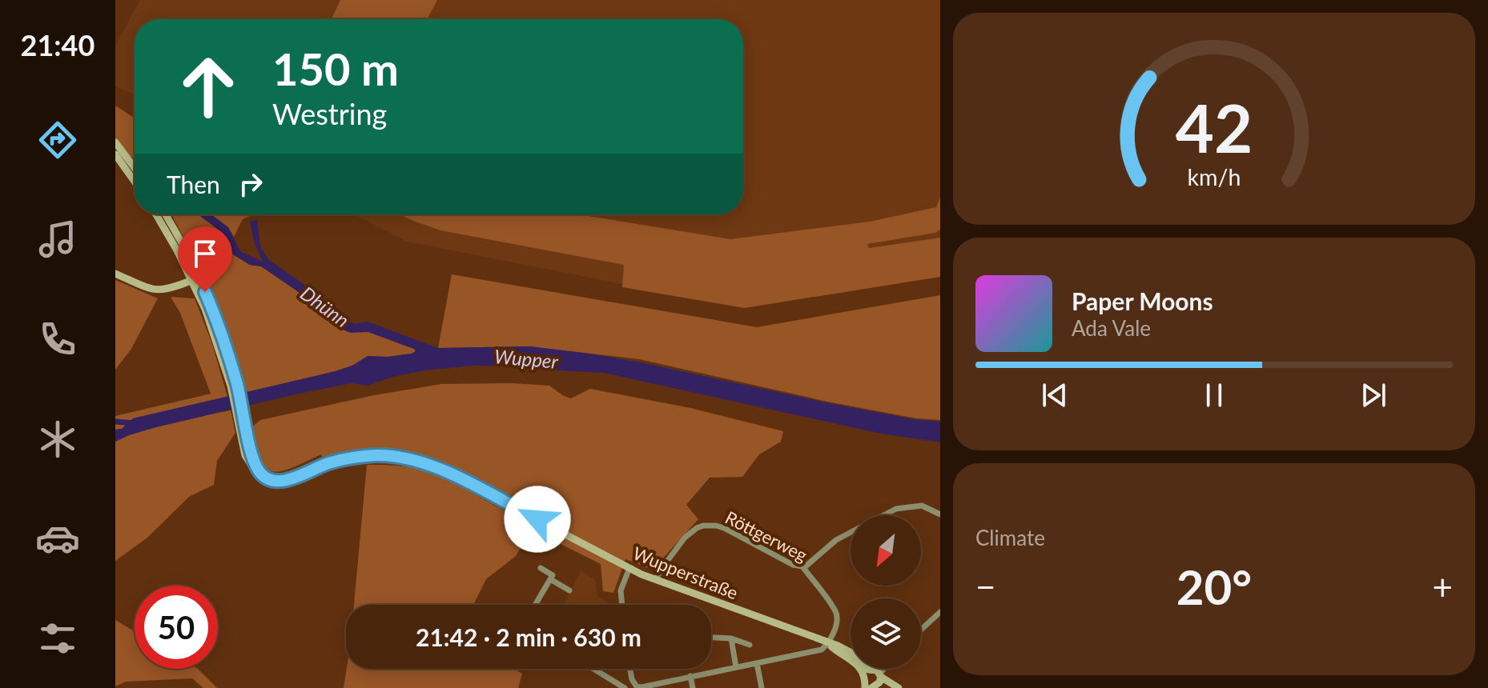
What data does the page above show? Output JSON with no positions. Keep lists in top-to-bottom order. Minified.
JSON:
{"streets":{"main road":["Wupperstraße"],"street":["Röttgerweg"]},"crossings":[["Röttgerweg","Wupperstraße"]],"water":["Dhünn","Wupper"],"north":"bottom left","page":{"tabs":"21:40","turn":["150 m","Westring"],"then":"Then","song":["Paper Moons","Ada Vale"],"tile":"Climate","heat":["−","20°","+"],"limit":"50","trip":"21:42 · 2 min · 630 m","gauge":["42","km/h"]}}
